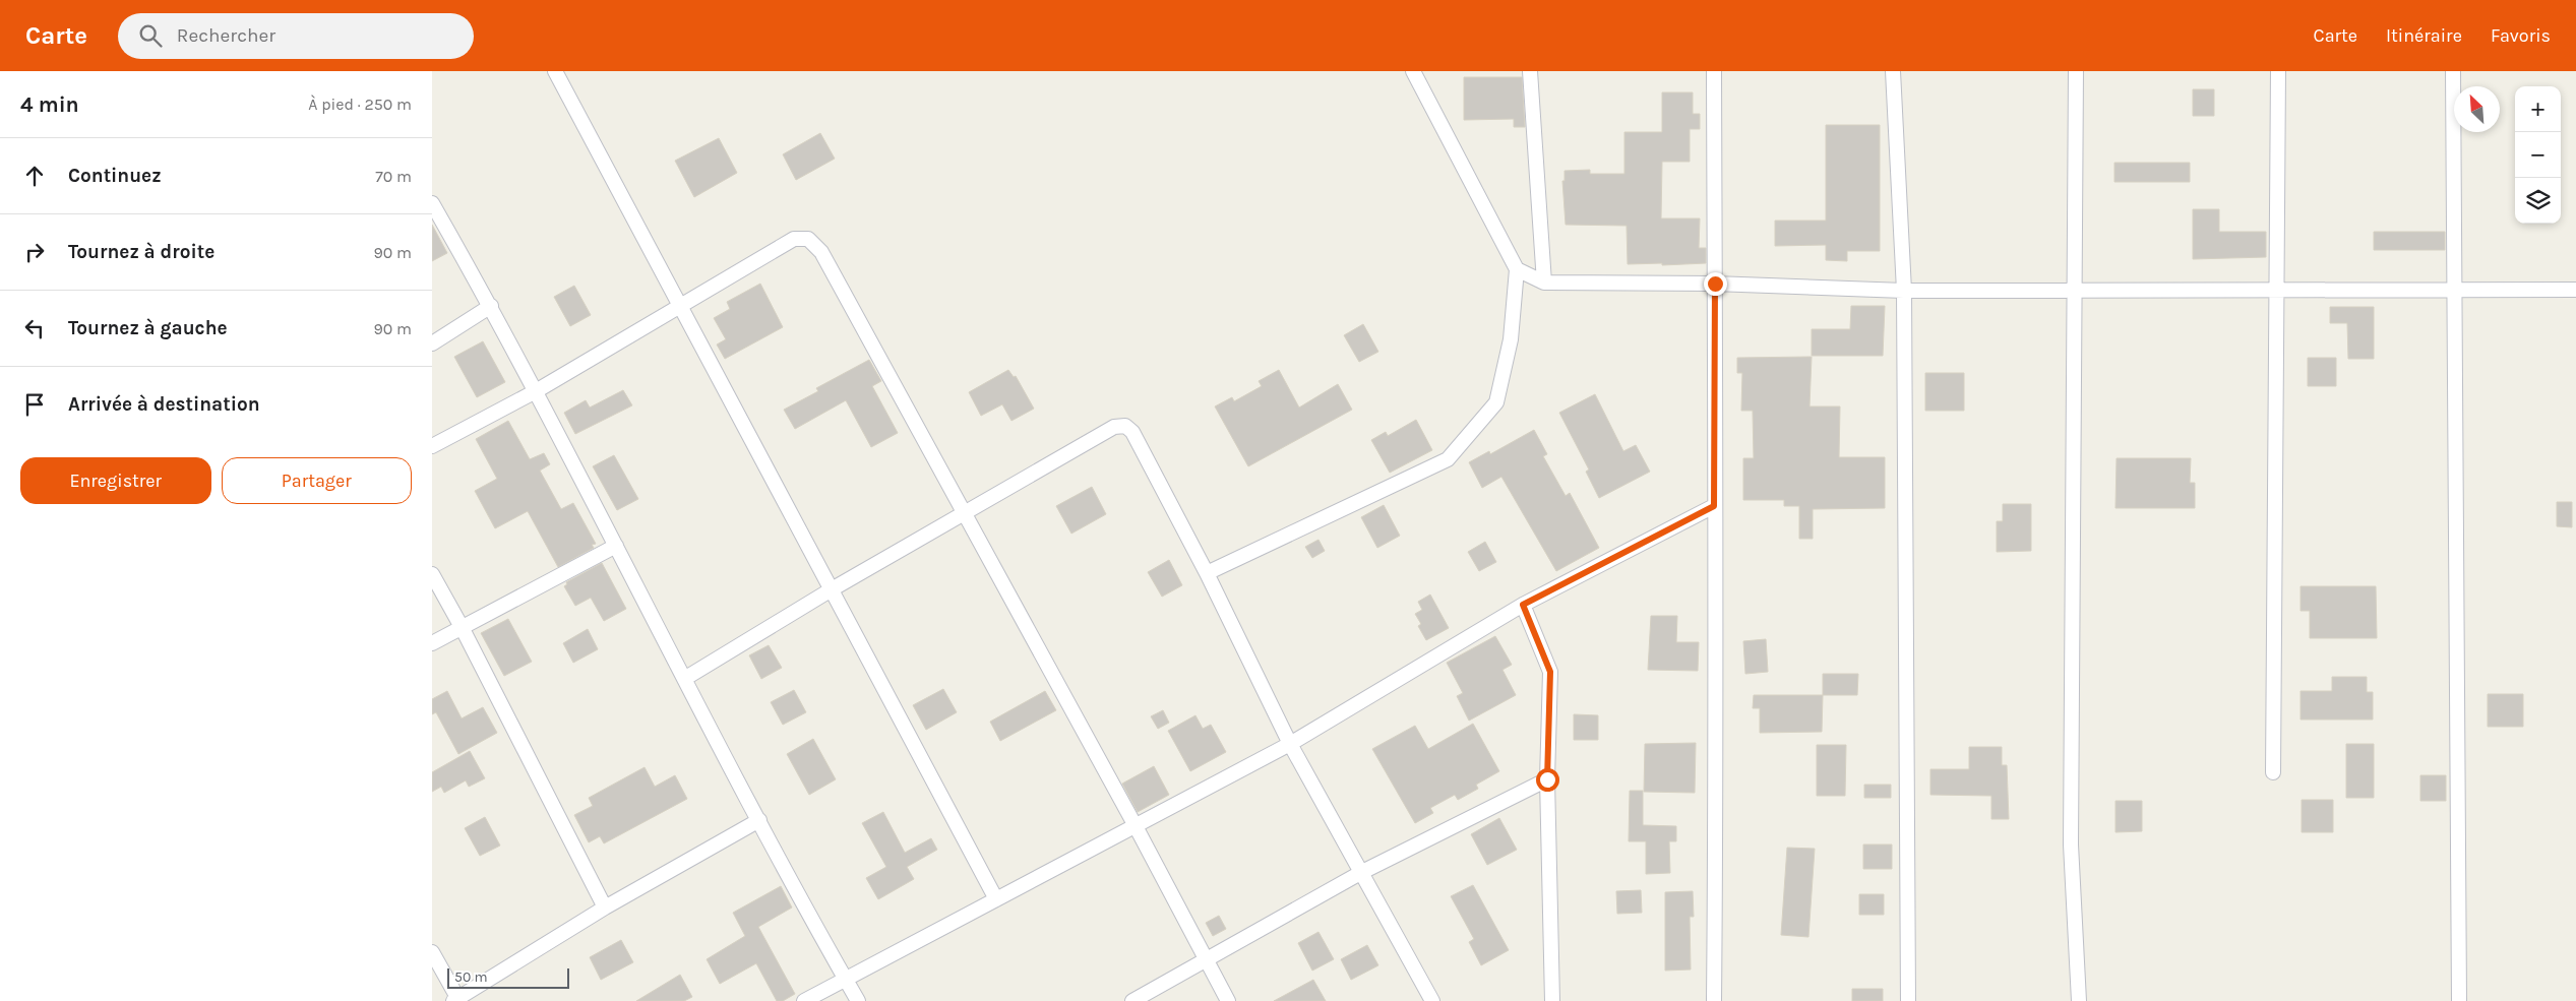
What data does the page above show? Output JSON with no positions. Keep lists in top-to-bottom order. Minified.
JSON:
{"scale_bar":"50 m","north":"top left","page":{"header":"Carte","search":"Rechercher","nav":["Carte","Itinéraire","Favoris"],"heading":["4 min","À pied · 250 m"],"map_buttons":["+","−"],"list":[["Continuez","70 m"],["Tournez à droite","90 m"],["Tournez à gauche","90 m"],"Arrivée à destination"],"buttons":["Enregistrer","Partager"],"scale":"50 m"}}
